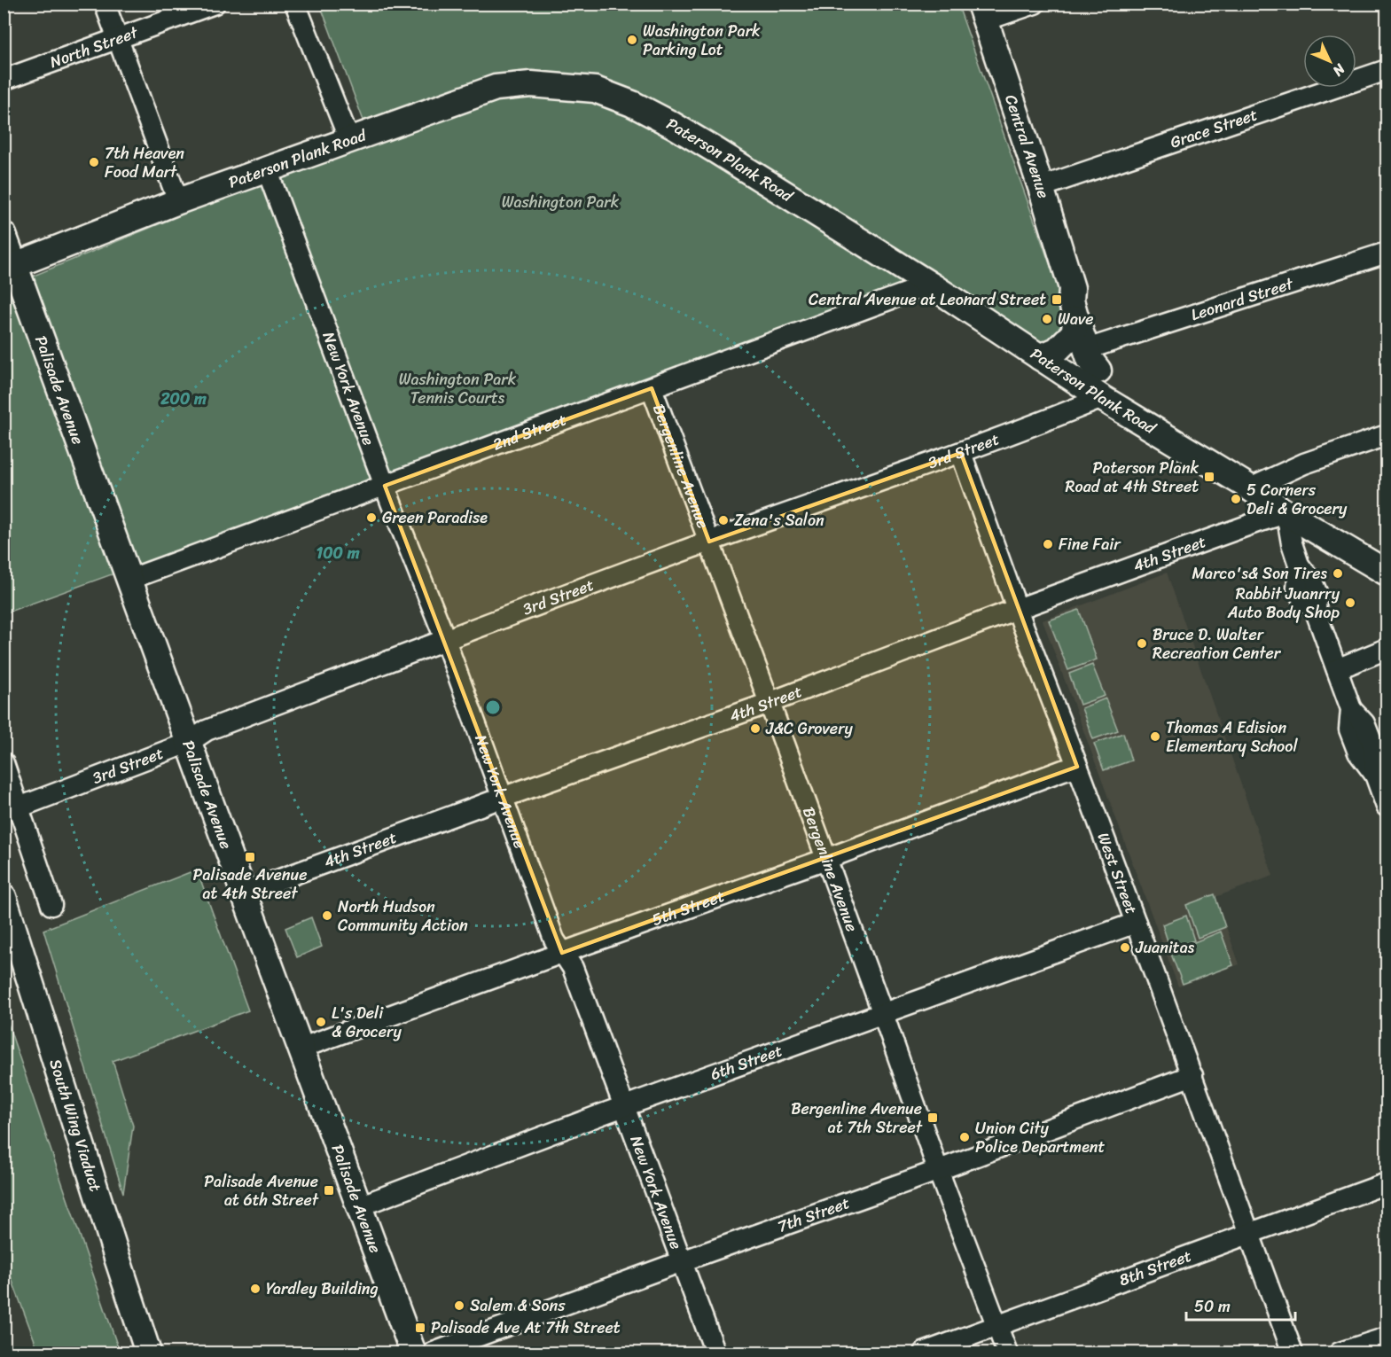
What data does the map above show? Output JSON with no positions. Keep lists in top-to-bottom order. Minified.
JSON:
{"streets":{"main road":["Central Avenue","Paterson Plank Road","Palisade Avenue","South Wing Viaduct"],"street":["North Street","Grace Street","Leonard Street","New York Avenue","2nd Street","3rd Street","Bergenline Avenue","4th Street","West Street","5th Street","6th Street","7th Street","8th Street"]},"crossings":[["Grace Street","Central Avenue"],["Central Avenue","Paterson Plank Road"],["Central Avenue","Leonard Street"],["Central Avenue","3rd Street"],["Paterson Plank Road","New York Avenue"],["Paterson Plank Road","Palisade Avenue"],["Paterson Plank Road","2nd Street"],["Paterson Plank Road","3rd Street"],["Paterson Plank Road","4th Street"],["New York Avenue","2nd Street"],["New York Avenue","3rd Street"],["New York Avenue","4th Street"],["New York Avenue","5th Street"],["New York Avenue","6th Street"],["New York Avenue","7th Street"],["Palisade Avenue","2nd Street"],["Palisade Avenue","3rd Street"],["Palisade Avenue","4th Street"],["Palisade Avenue","5th Street"],["Palisade Avenue","6th Street"],["2nd Street","Bergenline Avenue"],["3rd Street","Bergenline Avenue"],["3rd Street","West Street"],["Bergenline Avenue","4th Street"],["Bergenline Avenue","5th Street"],["Bergenline Avenue","6th Street"],["Bergenline Avenue","7th Street"],["Bergenline Avenue","8th Street"],["4th Street","West Street"],["West Street","5th Street"],["West Street","6th Street"],["West Street","7th Street"],["West Street","8th Street"]],"parks":["Washington Park","Washington Park Tennis Courts"],"places":{"other":["Washington Park Parking Lot","7th Heaven Food Mart","Wave","5 Corners Deli & Grocery","Green Paradise","Zena's Salon","Fine Fair","Marco's& Son Tires","Rabbit Juanrry Auto Body Shop","Bruce D. Walter Recreation Center","J&C Grovery","Thomas A Edision Elementary School","North Hudson Community Action","Juanitas","L's Deli & Grocery","Union City Police Department","Yardley Building","Salem & Sons"],"transit":["Central Avenue at Leonard Street","Paterson Plank Road at 4th Street","Palisade Avenue at 4th Street","Bergenline Avenue at 7th Street","Palisade Avenue at 6th Street","Palisade Ave At 7th Street"]},"scale_bar":"50 m","north":"bottom right","rings":["200 m","100 m"]}
